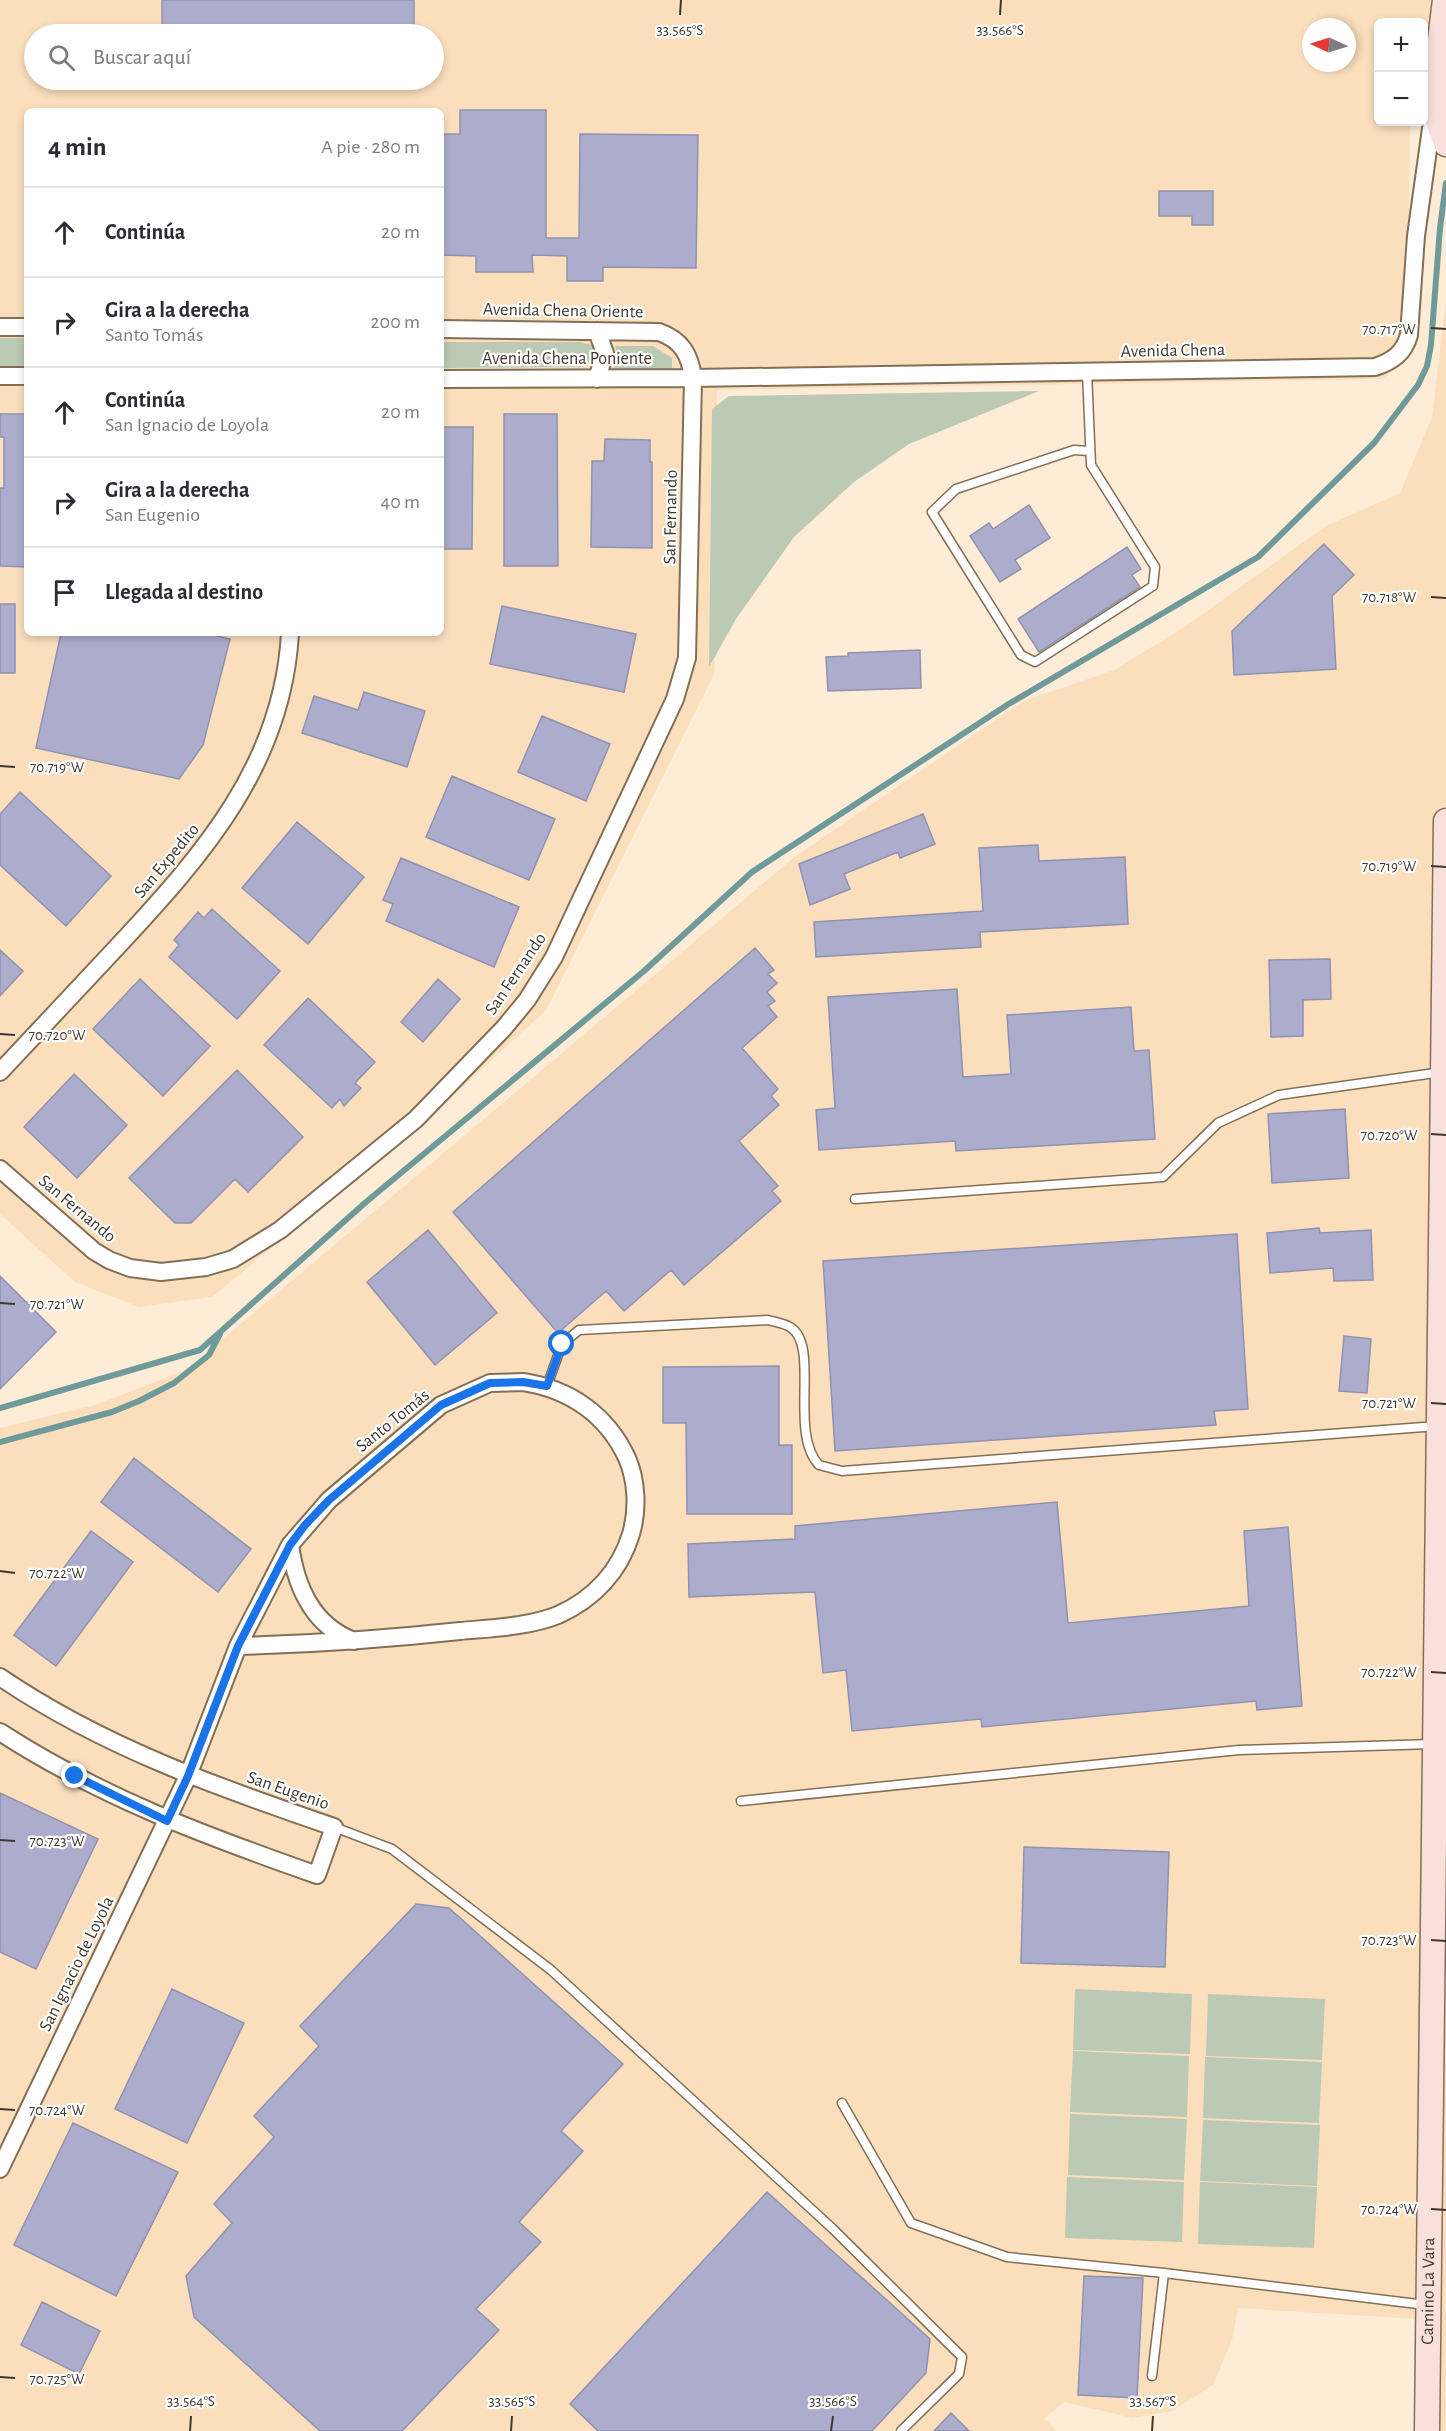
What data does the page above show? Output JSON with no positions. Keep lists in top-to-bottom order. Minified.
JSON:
{"streets":{"street":["Avenida Chena Oriente","Avenida Chena","Avenida Chena Poniente","San Fernando","San Expedito","Santo Tomás","San Eugenio","San Ignacio de Loyola","Camino La Vara"]},"crossings":[["Avenida Chena Oriente","Avenida Chena"],["Avenida Chena Oriente","Avenida Chena Poniente"],["Avenida Chena Oriente","San Fernando"],["Avenida Chena","Avenida Chena Poniente"],["Avenida Chena","San Fernando"],["Avenida Chena Poniente","San Fernando"],["Santo Tomás","San Eugenio"],["Santo Tomás","San Ignacio de Loyola"],["San Eugenio","San Ignacio de Loyola"]],"north":"left","page":{"map_buttons":["+","−"],"search":"Buscar aquí","heading":["4 min","A pie · 280 m"],"list":[["Continúa","20 m"],["Gira a la derecha","Santo Tomás","200 m"],["Continúa","San Ignacio de Loyola","20 m"],["Gira a la derecha","San Eugenio","40 m"],"Llegada al destino"]},"coordinates":["33.565°S","33.566°S","70.717°W","70.718°W","70.719°W","70.720°W","70.721°W","70.722°W","70.723°W","70.724°W","70.725°W","33.564°S","33.567°S"]}
